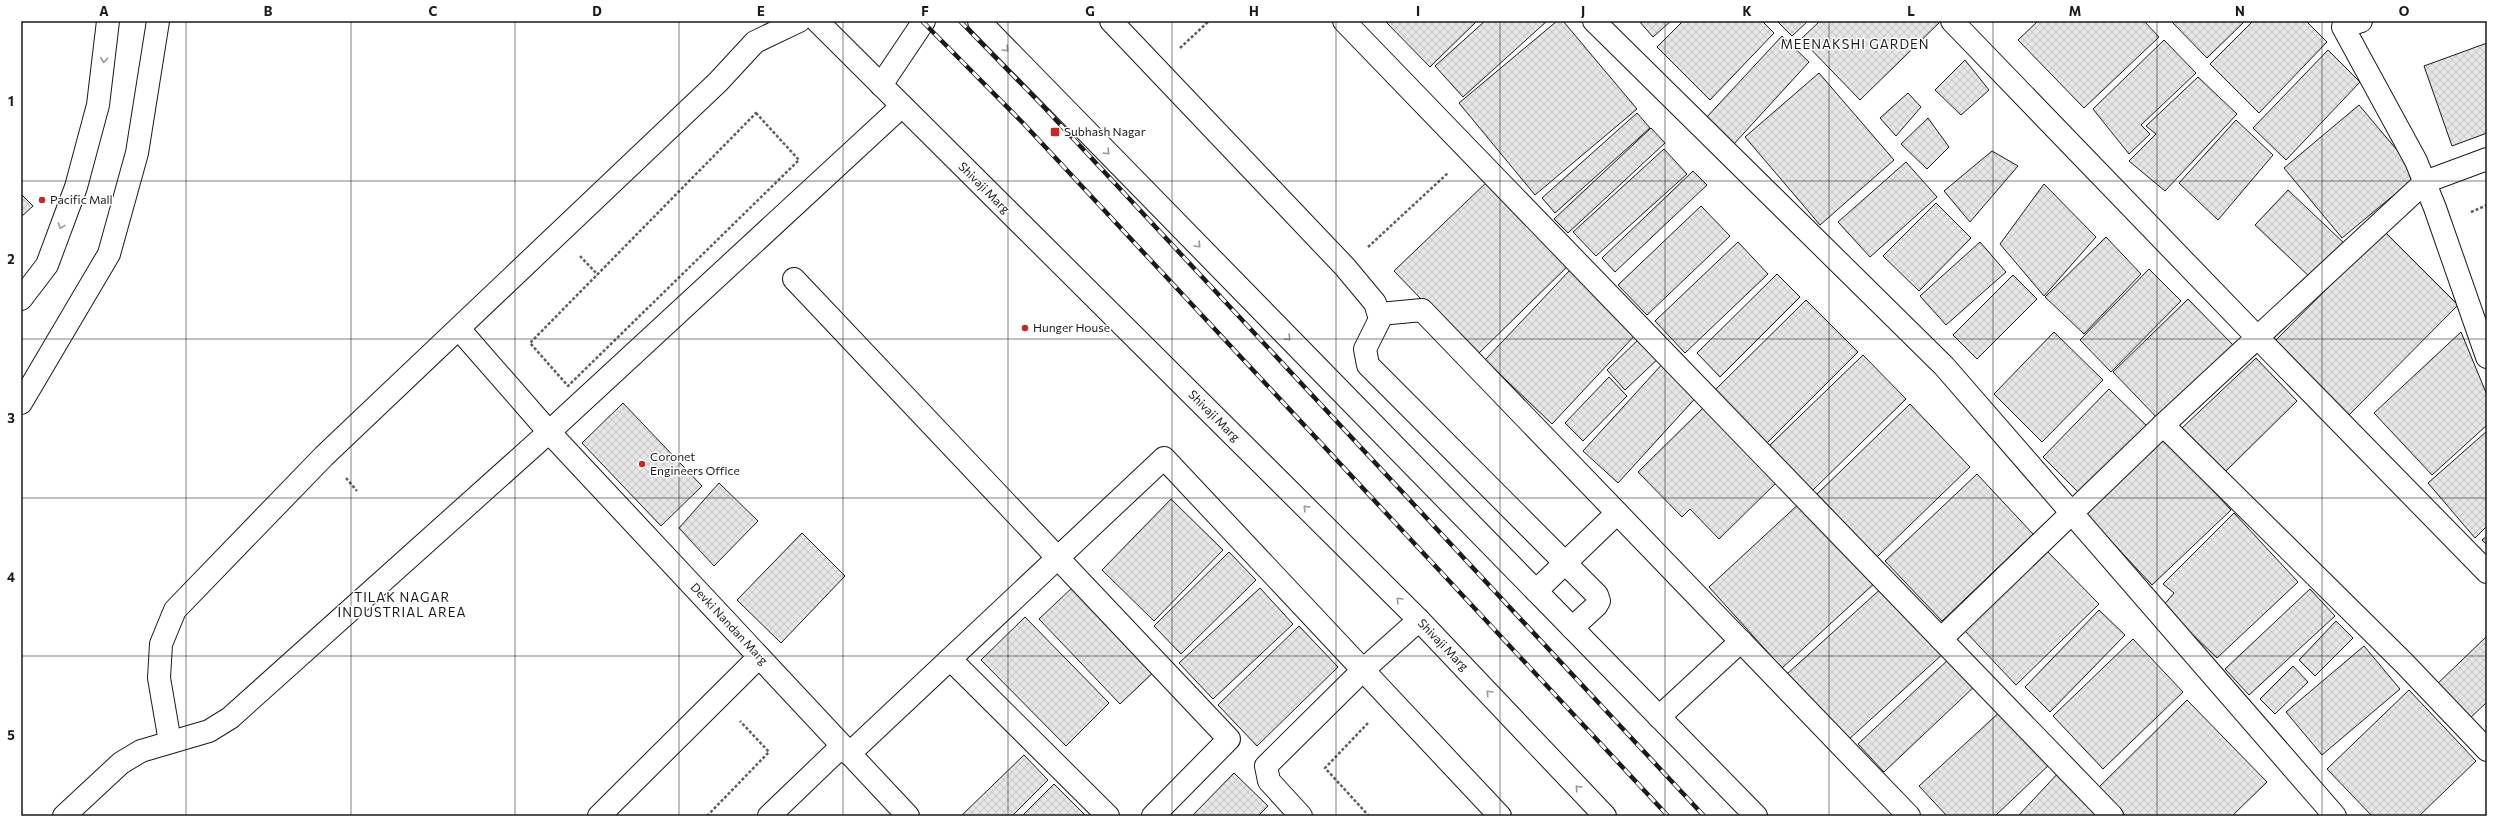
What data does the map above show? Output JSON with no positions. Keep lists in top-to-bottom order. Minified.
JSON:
{"streets":{"street":["Shivaji Marg","Devki Nandan Marg"]},"districts":["MEENAKSHI GARDEN","TILAK NAGAR INDUSTRIAL AREA"],"places":{"transit":["Subhash Nagar"],"other":["Pacific Mall","Hunger House","Coronet Engineers Office"]},"grid":{"columns":["A","B","C","D","E","F","G","H","I","J","K","L","M","N","O"],"rows":["1","2","3","4","5"]}}
